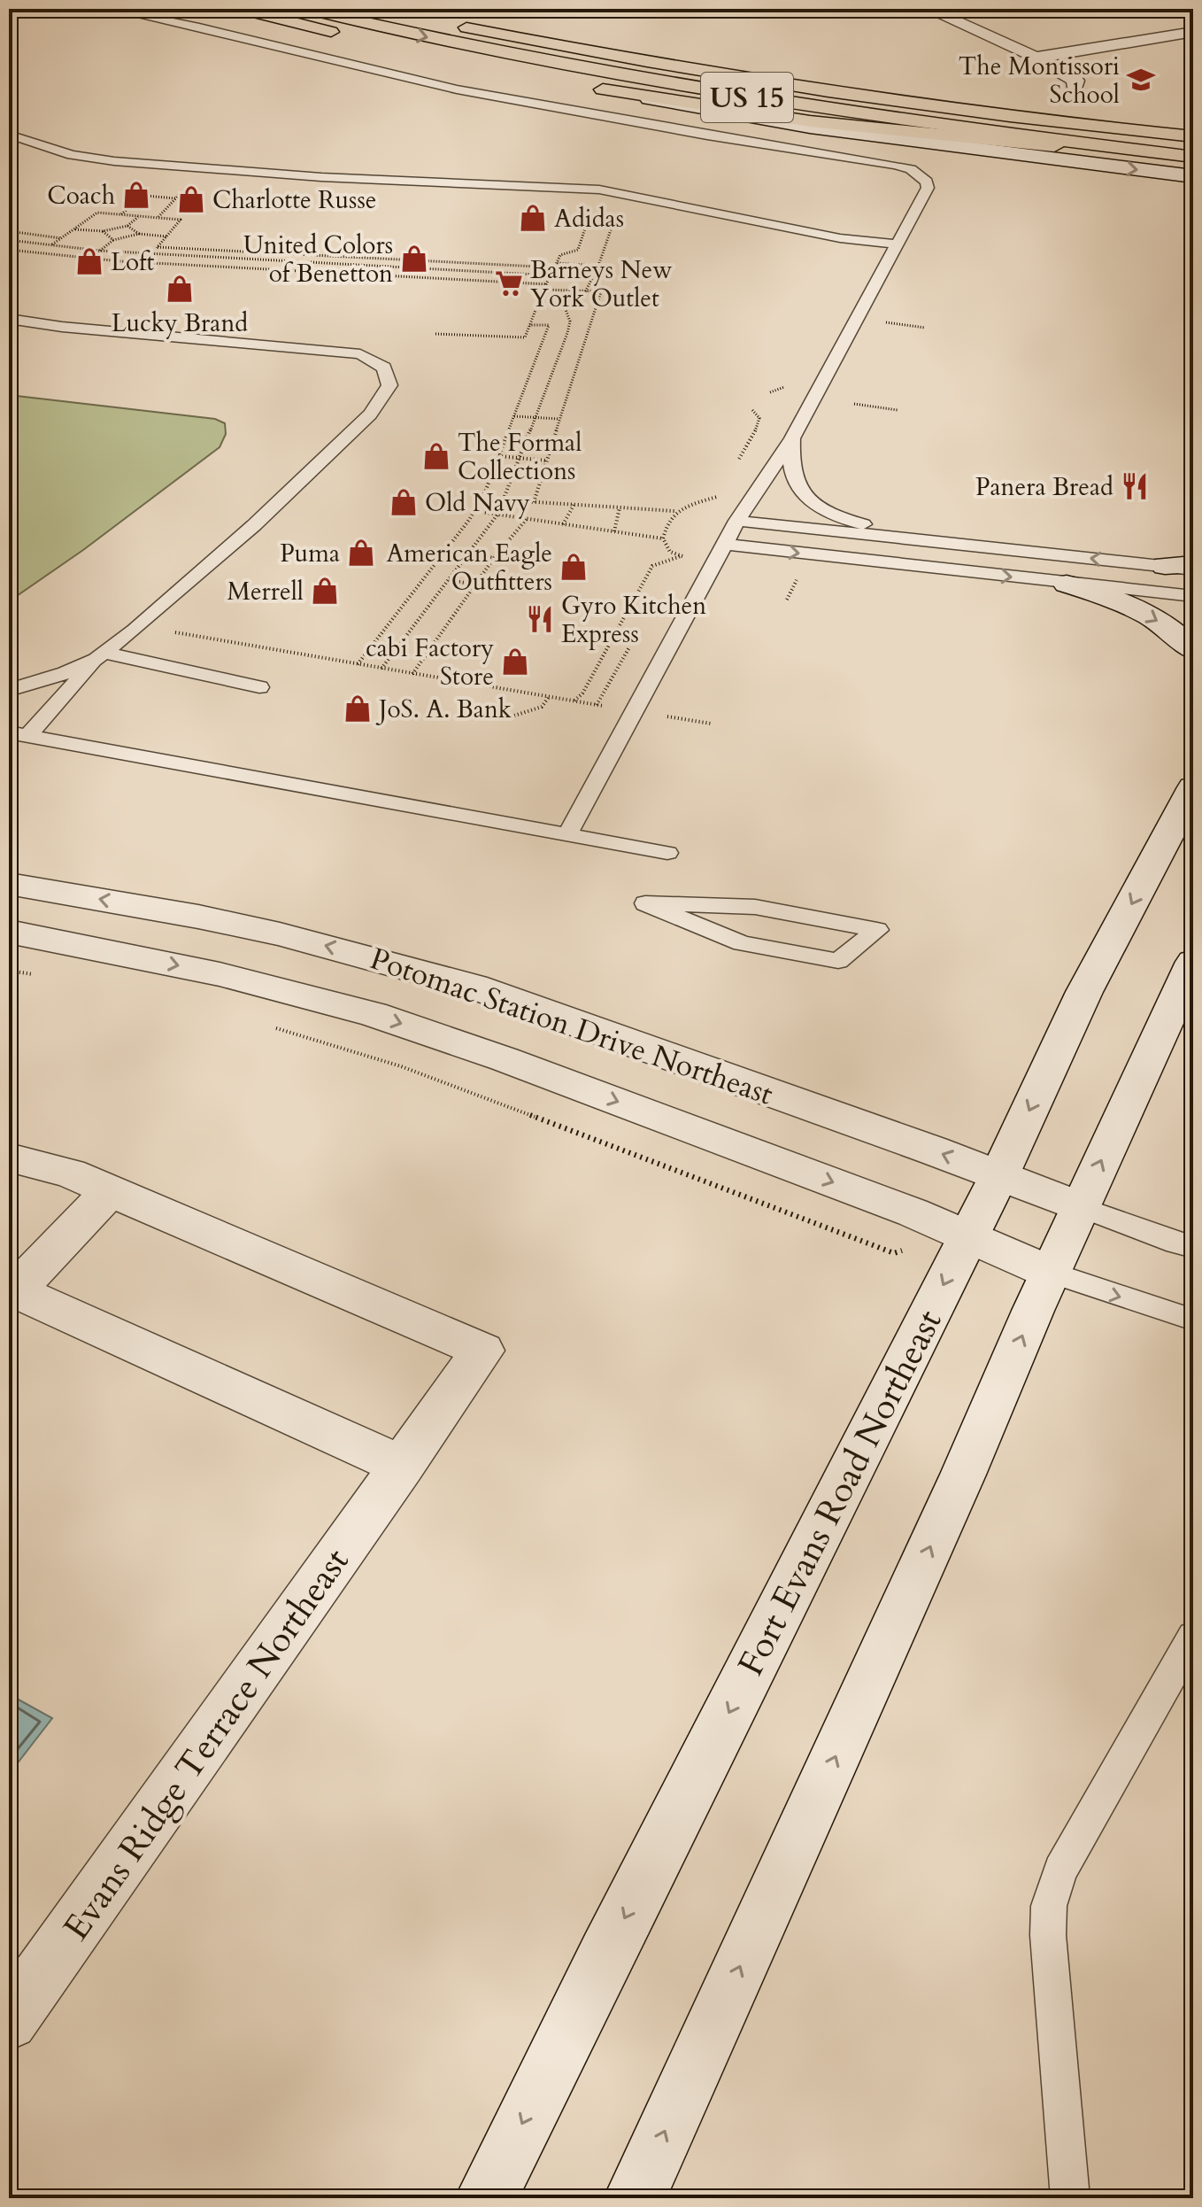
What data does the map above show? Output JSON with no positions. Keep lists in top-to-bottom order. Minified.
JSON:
{"streets":{"highway":["US 15"],"street":["Potomac Station Drive Northeast","Fort Evans Road Northeast","Evans Ridge Terrace Northeast"]},"crossings":[["Potomac Station Drive Northeast","Fort Evans Road Northeast"]],"places":{"school or university":["The Montissori School"],"shop":["Coach","Charlotte Russe","Adidas","United Colors of Benetton","Loft","Lucky Brand","The Formal Collections","Old Navy","Puma","American Eagle Outfitters","Merrell","cabi Factory Store","JoS. A. Bank"],"supermarket":["Barneys New York Outlet"],"restaurant":["Panera Bread","Gyro Kitchen Express"]}}
